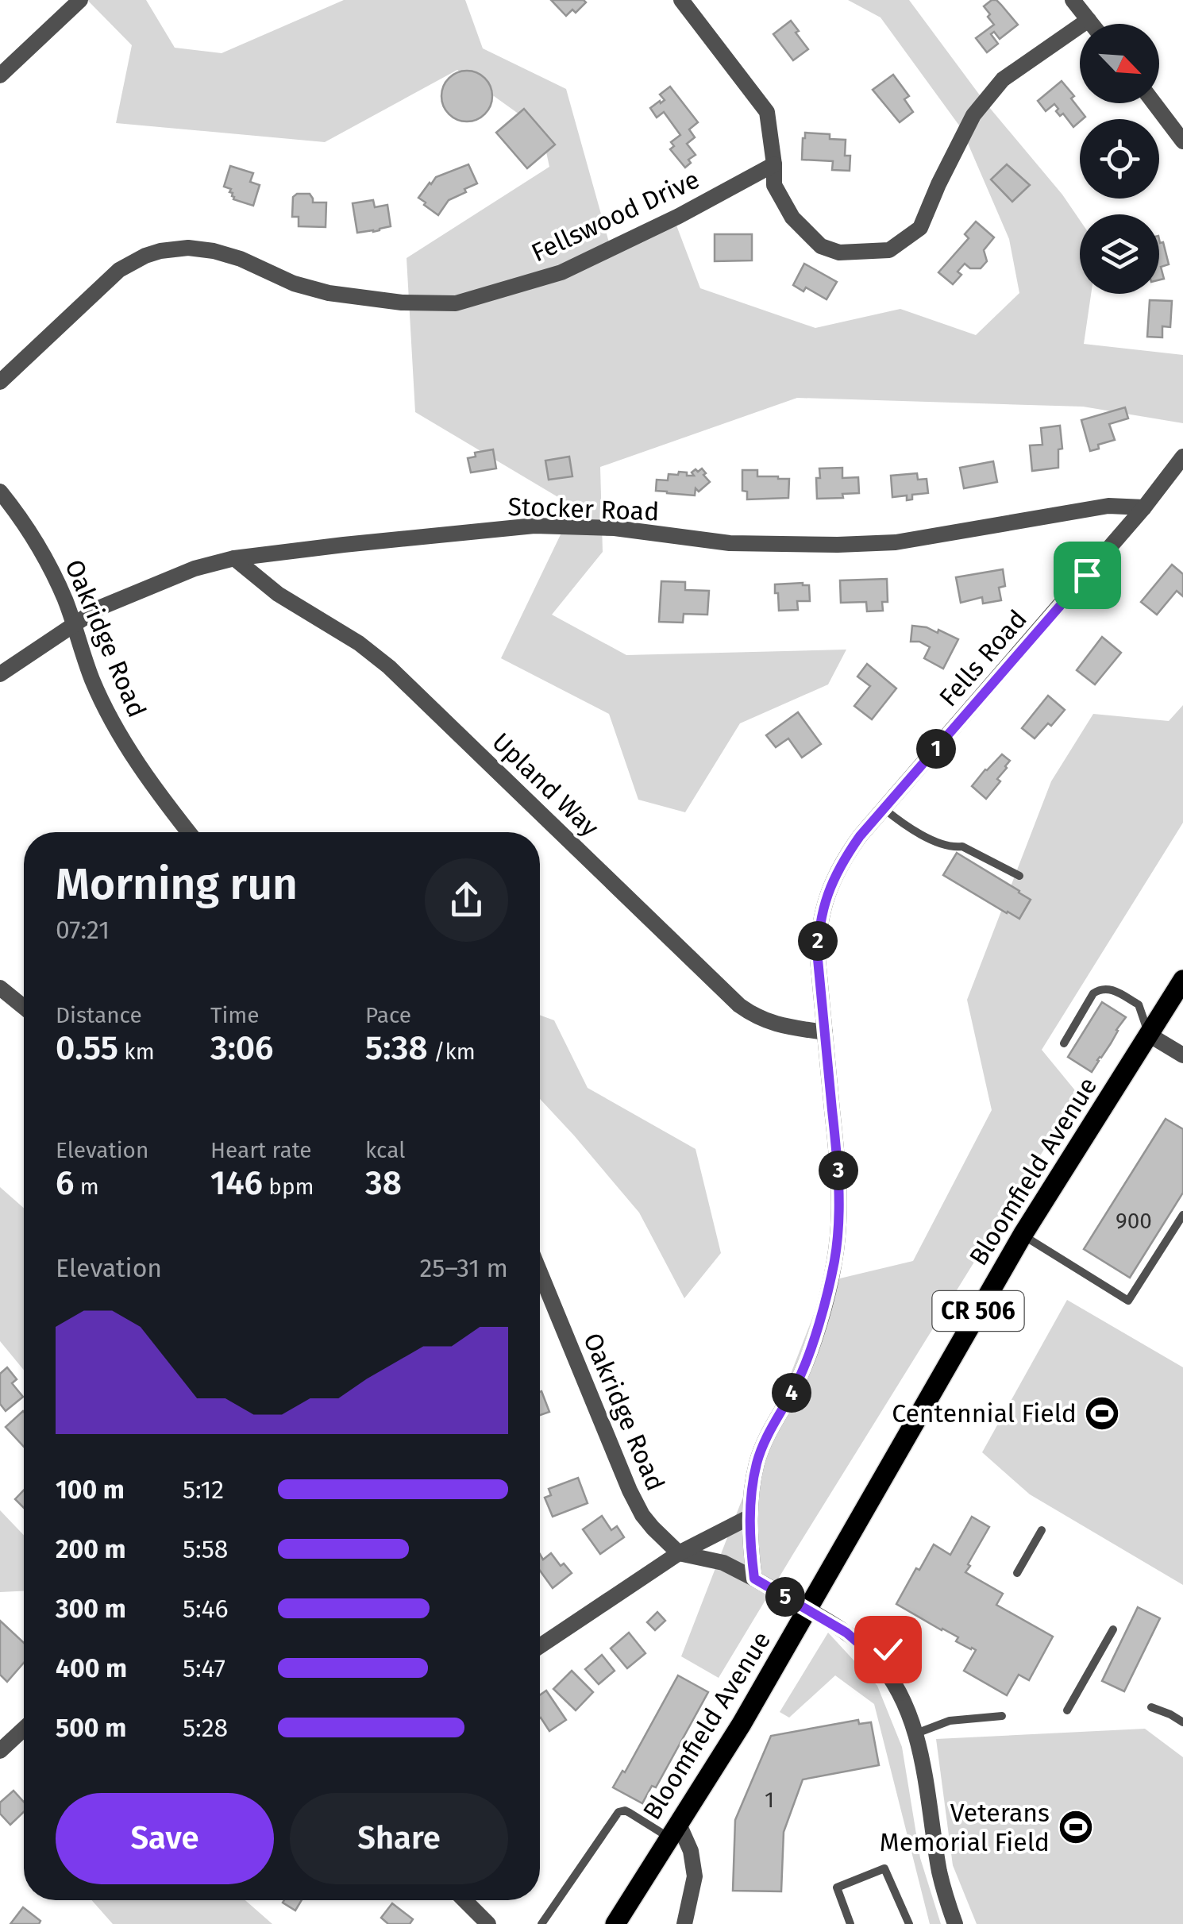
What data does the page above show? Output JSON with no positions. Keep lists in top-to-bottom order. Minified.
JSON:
{"streets":{"main road":["Bloomfield Avenue","CR 506"],"street":["Fellswood Drive","Stocker Road","Oakridge Road","Fells Road","Upland Way"]},"crossings":[["Stocker Road","Oakridge Road"],["Stocker Road","Fells Road"],["Stocker Road","Upland Way"],["Fells Road","Upland Way"]],"places":{"sports":["Centennial Field","Veterans Memorial Field"]},"house_numbers":["900","1"],"north":"bottom right","page":{"pins":["1","2","3","4","5"],"heading":["Morning run","07:21"],"stats":[["Distance","0.55 km"],["Time","3:06"],["Pace","5:38 /km"],["Elevation","6 m"],["Heart rate","146 bpm"],["kcal","38"]],"chart":["Elevation","25–31 m"],"list":[{"name":"100 m","note":"5:12"},{"name":"200 m","note":"5:58"},{"name":"300 m","note":"5:46"},{"name":"400 m","note":"5:47"},{"name":"500 m","note":"5:28"}],"buttons":["Save","Share"]}}
